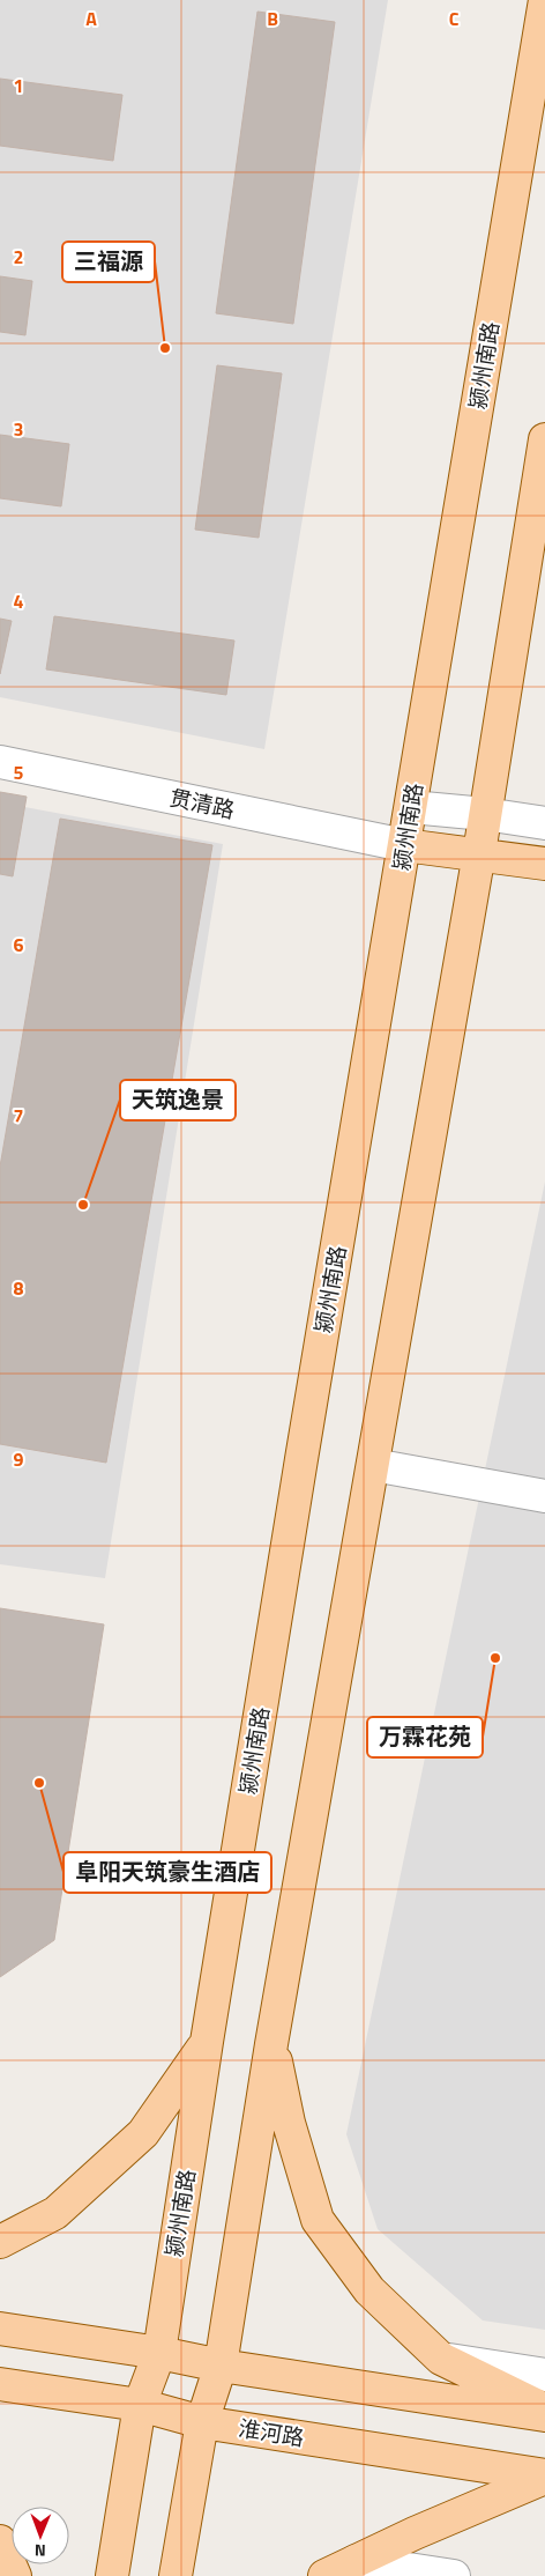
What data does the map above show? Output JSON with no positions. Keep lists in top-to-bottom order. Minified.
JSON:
{"streets":{"main road":["颍州南路","淮河路"],"street":["贯清路"]},"crossings":[["颍州南路","贯清路"],["颍州南路","淮河路"]],"places":["三福源","天筑逸景","万霖花苑","阜阳天筑豪生酒店"],"north":"bottom","grid":{"columns":["A","B","C"],"rows":["1","2","3","4","5","6","7","8","9"]}}
